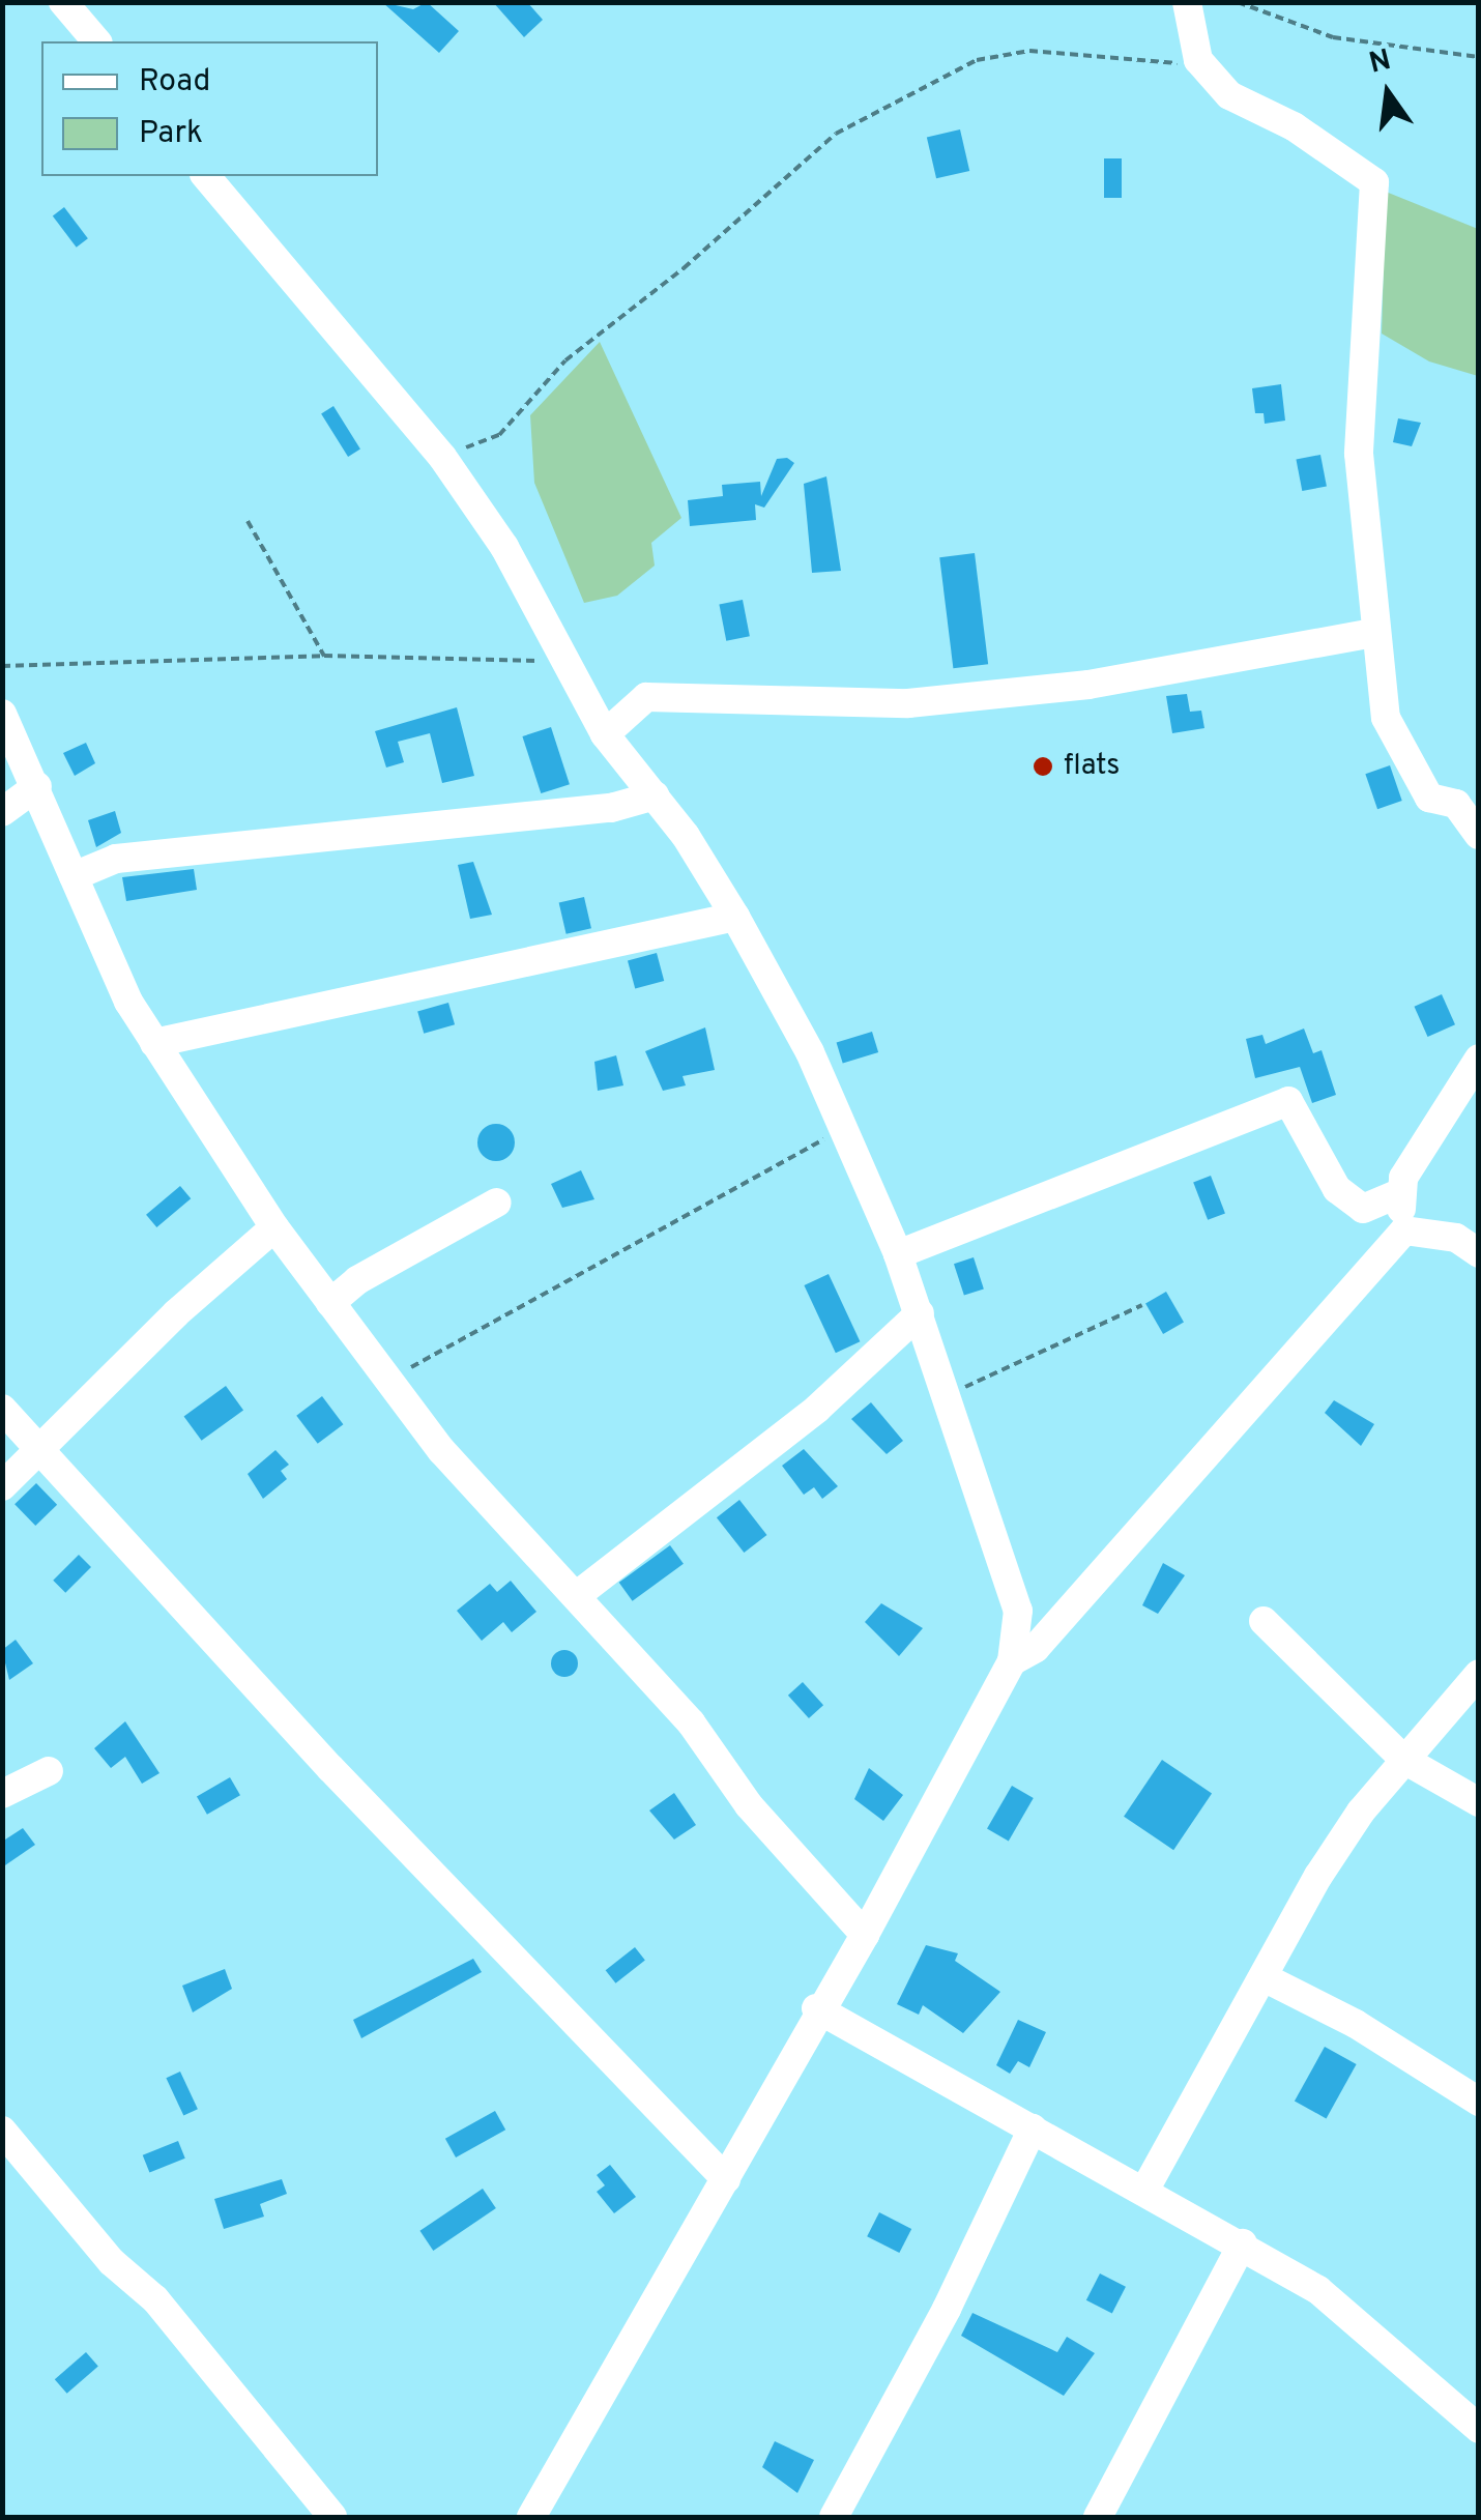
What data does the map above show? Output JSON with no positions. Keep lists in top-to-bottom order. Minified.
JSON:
{"places":["flats"],"legend":["Road","Park"],"north":"top"}
